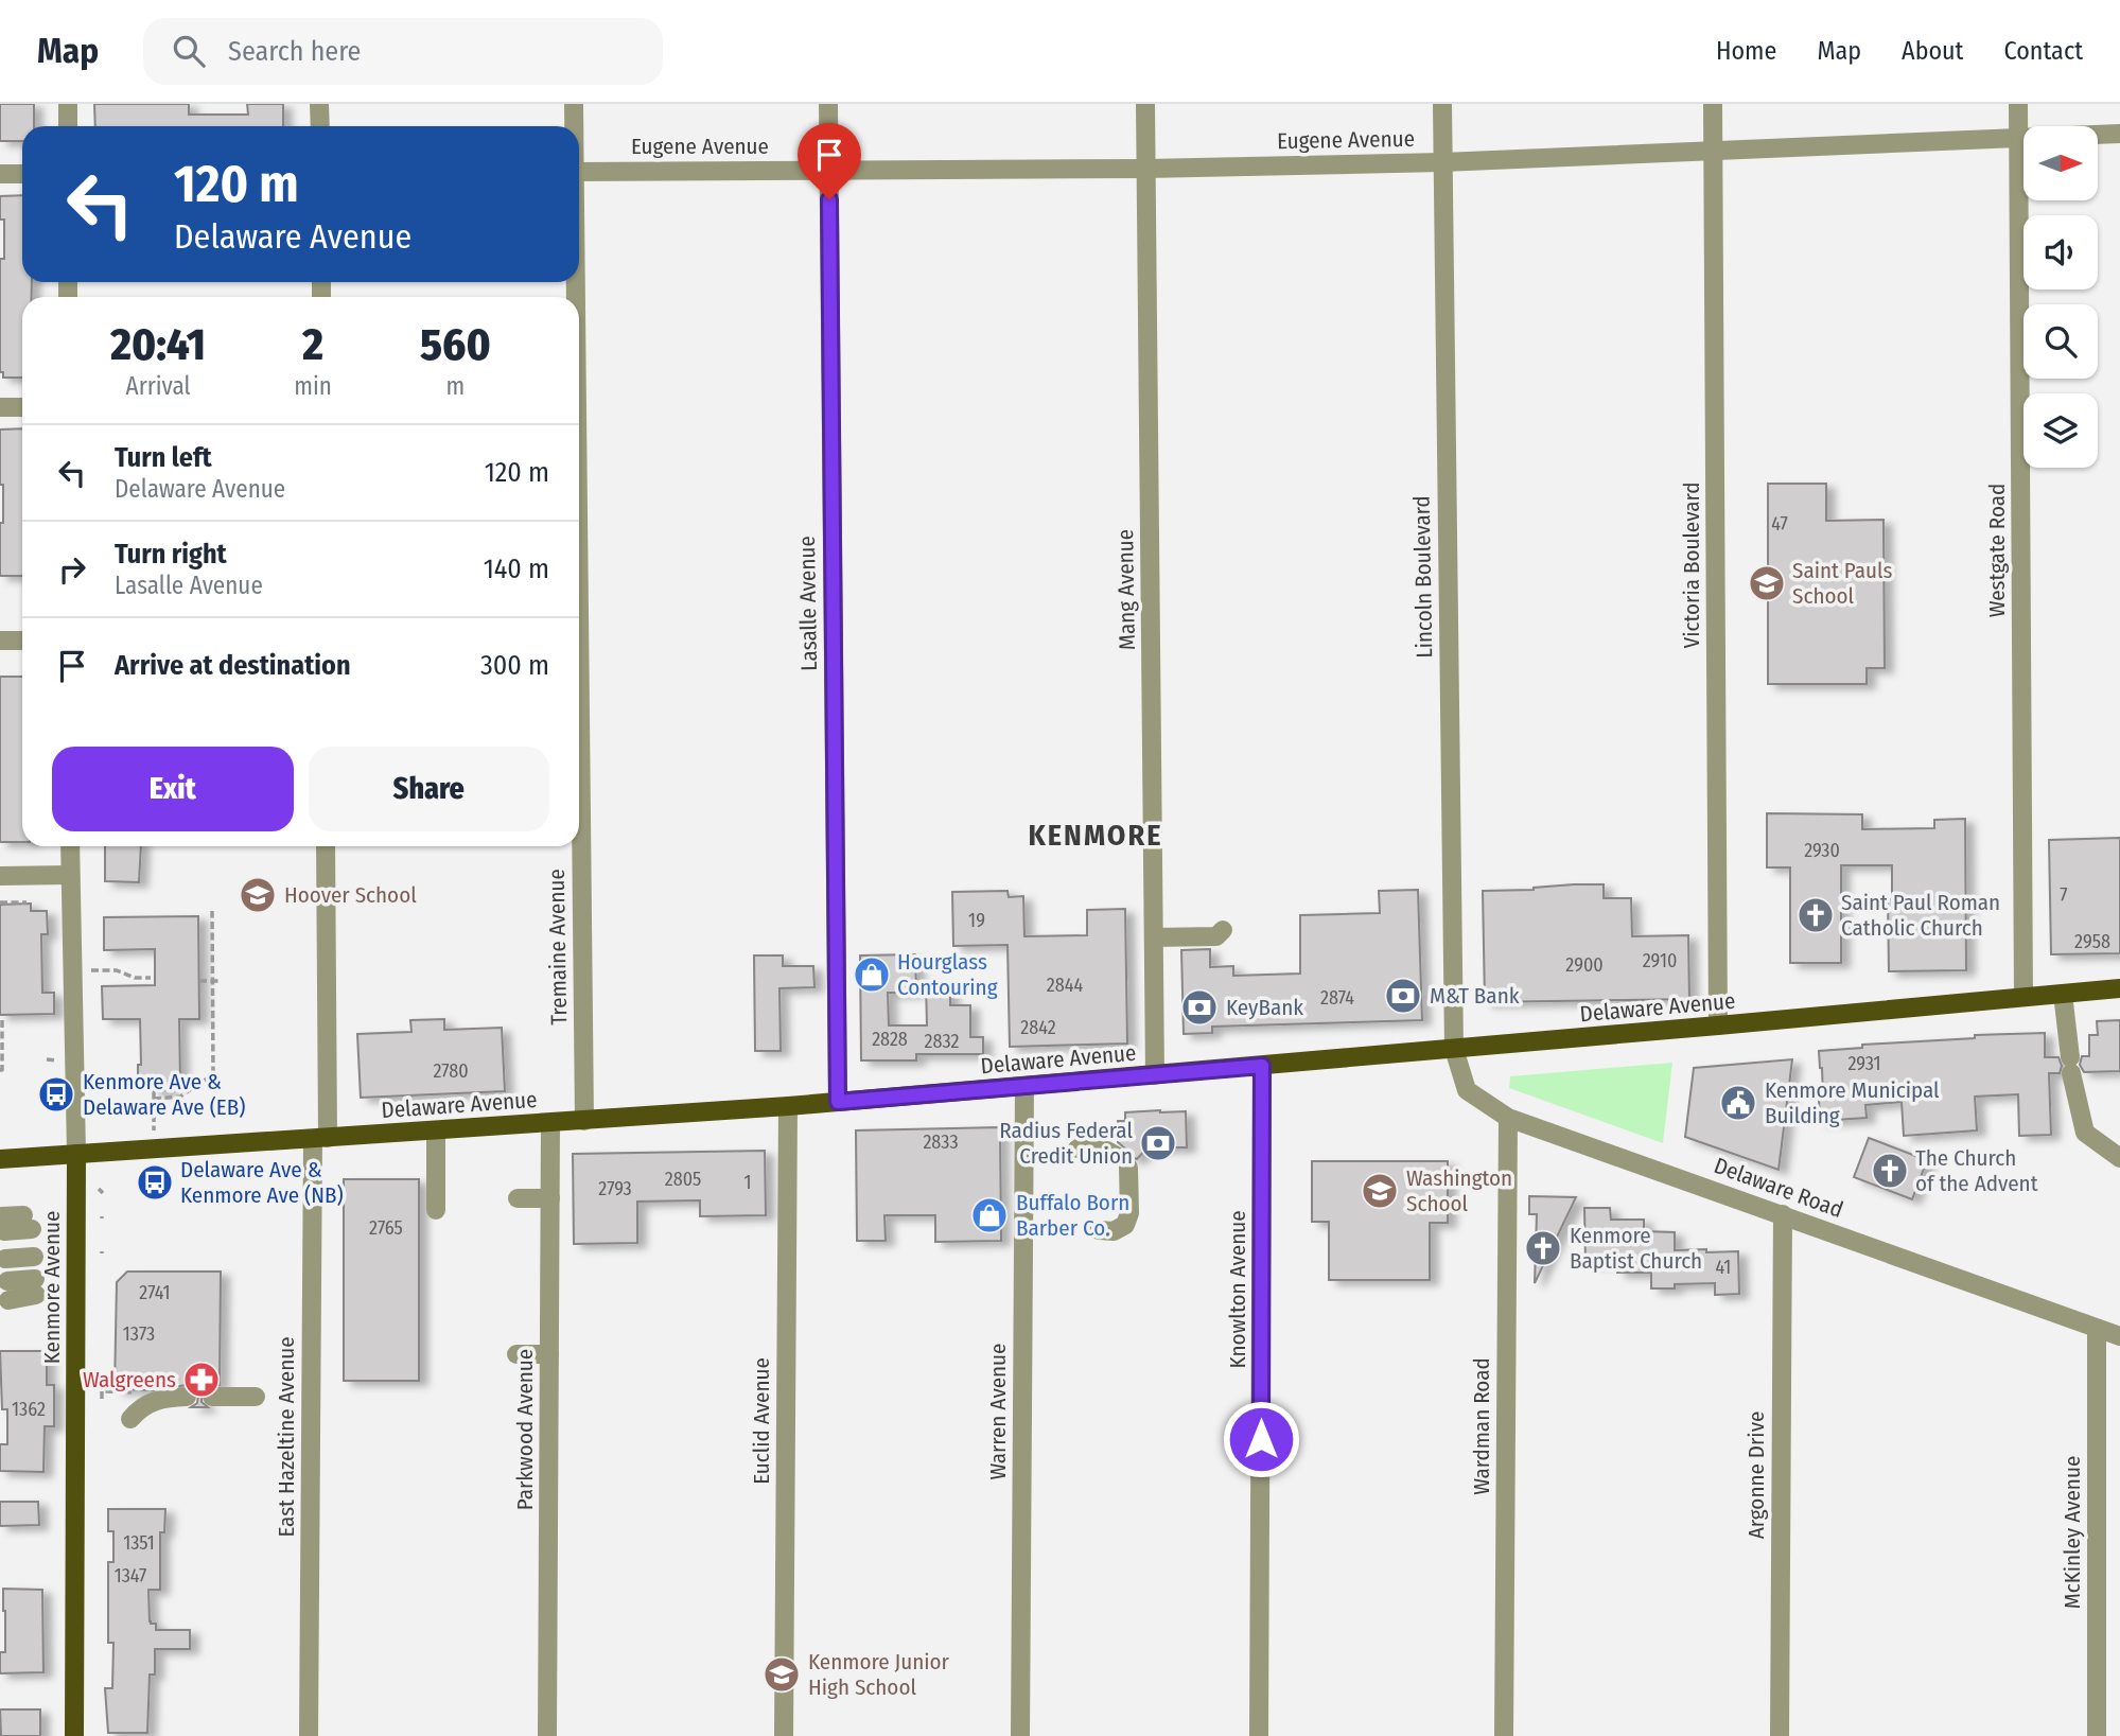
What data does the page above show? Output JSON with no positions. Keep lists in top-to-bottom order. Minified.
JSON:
{"streets":{"main road":["Delaware Avenue","Kenmore Avenue"],"street":["Eugene Avenue","Westgate Road","Victoria Boulevard","Lincoln Boulevard","Mang Avenue","Lasalle Avenue","Tremaine Avenue","Delaware Road","Knowlton Avenue","Warren Avenue","Euclid Avenue","Wardman Road","Parkwood Avenue","East Hazeltine Avenue","Argonne Drive","McKinley Avenue"]},"crossings":[["Eugene Avenue","Westgate Road"],["Eugene Avenue","Victoria Boulevard"],["Eugene Avenue","Lincoln Boulevard"],["Eugene Avenue","Mang Avenue"],["Eugene Avenue","Lasalle Avenue"],["Westgate Road","Delaware Avenue"],["Victoria Boulevard","Delaware Avenue"],["Lincoln Boulevard","Delaware Avenue"],["Lincoln Boulevard","Delaware Road"],["Mang Avenue","Delaware Avenue"],["Lasalle Avenue","Delaware Avenue"],["Tremaine Avenue","Delaware Avenue"],["Delaware Avenue","Delaware Road"],["Delaware Avenue","Kenmore Avenue"],["Delaware Avenue","Knowlton Avenue"],["Delaware Avenue","Warren Avenue"],["Delaware Avenue","Euclid Avenue"],["Delaware Avenue","Parkwood Avenue"],["Delaware Avenue","East Hazeltine Avenue"],["Delaware Road","Wardman Road"],["Delaware Road","Argonne Drive"],["Delaware Road","McKinley Avenue"]],"districts":["KENMORE"],"places":{"school or university":["Saint Pauls School","Hoover School","Washington School","Kenmore Junior High School"],"church":["Saint Paul Roman Catholic Church","The Church of the Advent","Kenmore Baptist Church"],"shop":["Hourglass Contouring","Buffalo Born Barber Co."],"bank":["M&T Bank","KeyBank","Radius Federal Credit Union"],"bus stop":["Kenmore Ave & Delaware Ave (EB)","Delaware Ave & Kenmore Ave (NB)"],"public building":["Kenmore Municipal Building"],"pharmacy":["Walgreens"]},"house_numbers":["47","2930","7","19","2958","2910","2900","2844","2874","2842","2828","2832","2931","2780","2833","2805","1","2793","2765","41","2741","1373","1362","1351","1347"],"north":"right","page":{"header":"Map","search":"Search here","nav":["Home","Map","About","Contact"],"turn":["120 m","Delaware Avenue"],"eta":["20:41","Arrival","2","min","560","m"],"list":[{"name":"Turn left","note":"Delaware Avenue","value":"120 m"},{"name":"Turn right","note":"Lasalle Avenue","value":"140 m"},{"name":"Arrive at destination","value":"300 m"}],"buttons":["Exit","Share"]}}
